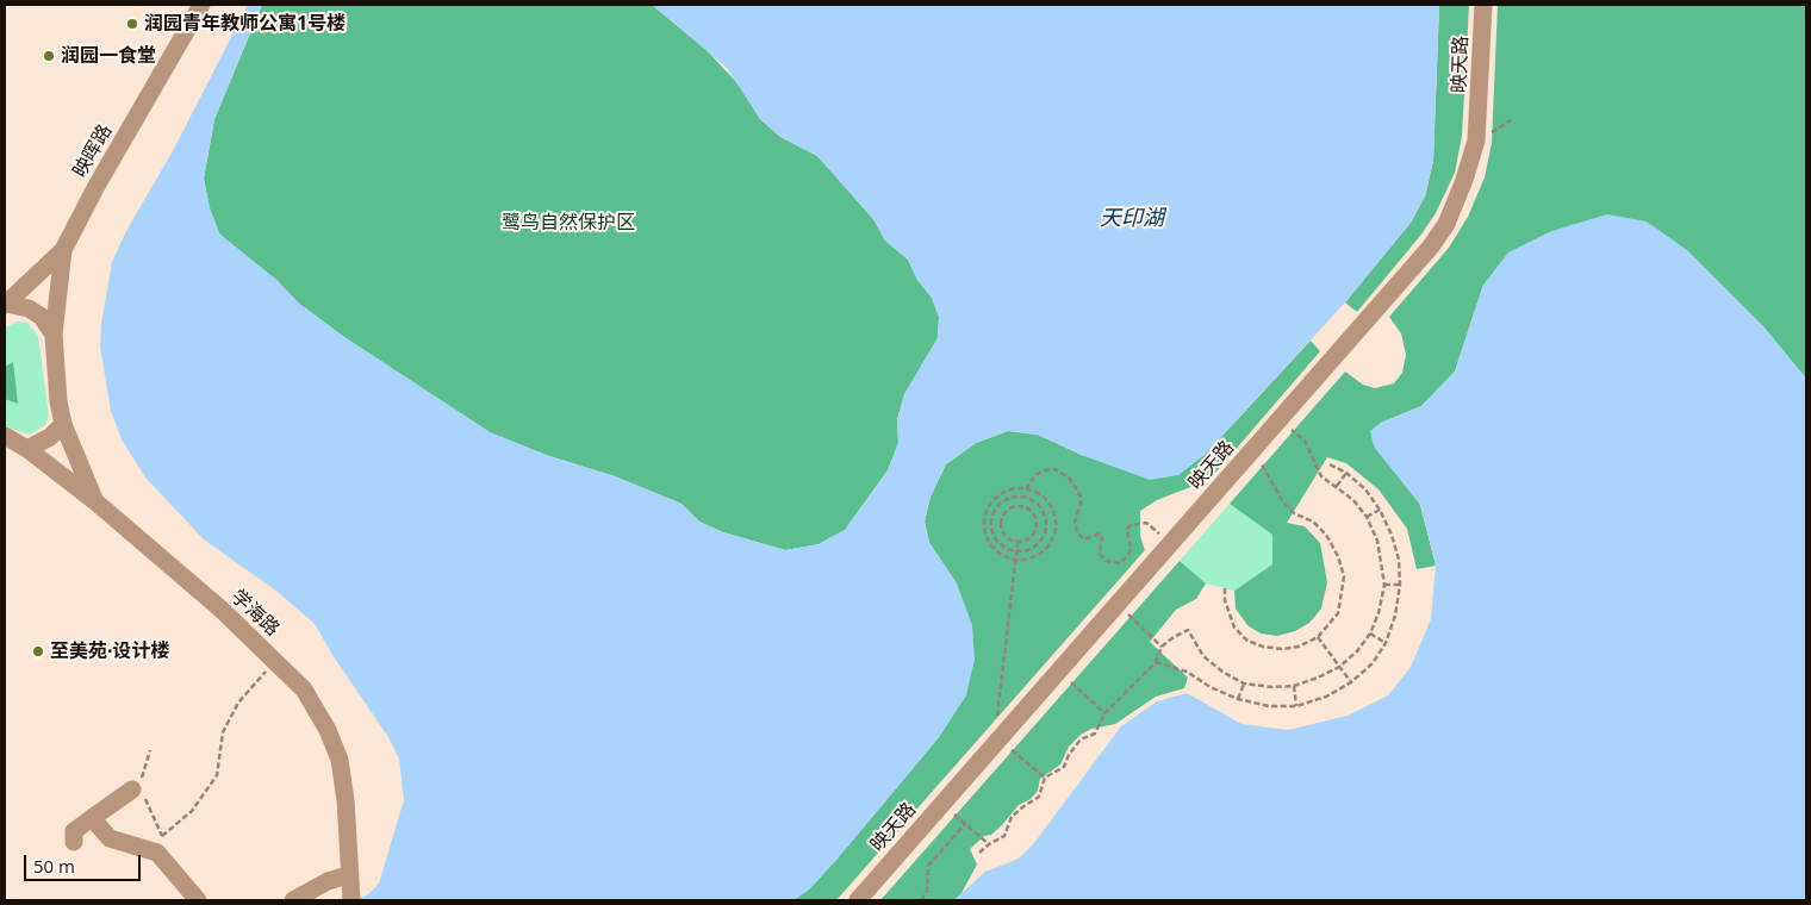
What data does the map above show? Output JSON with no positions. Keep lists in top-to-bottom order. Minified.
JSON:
{"streets":{"street":["映天路","映晖路","学海路"]},"water":["天印湖"],"parks":["鹭鸟自然保护区"],"places":["润园青年教师公寓1号楼","润园一食堂","至美苑·设计楼"],"scale_bar":"50 m"}
